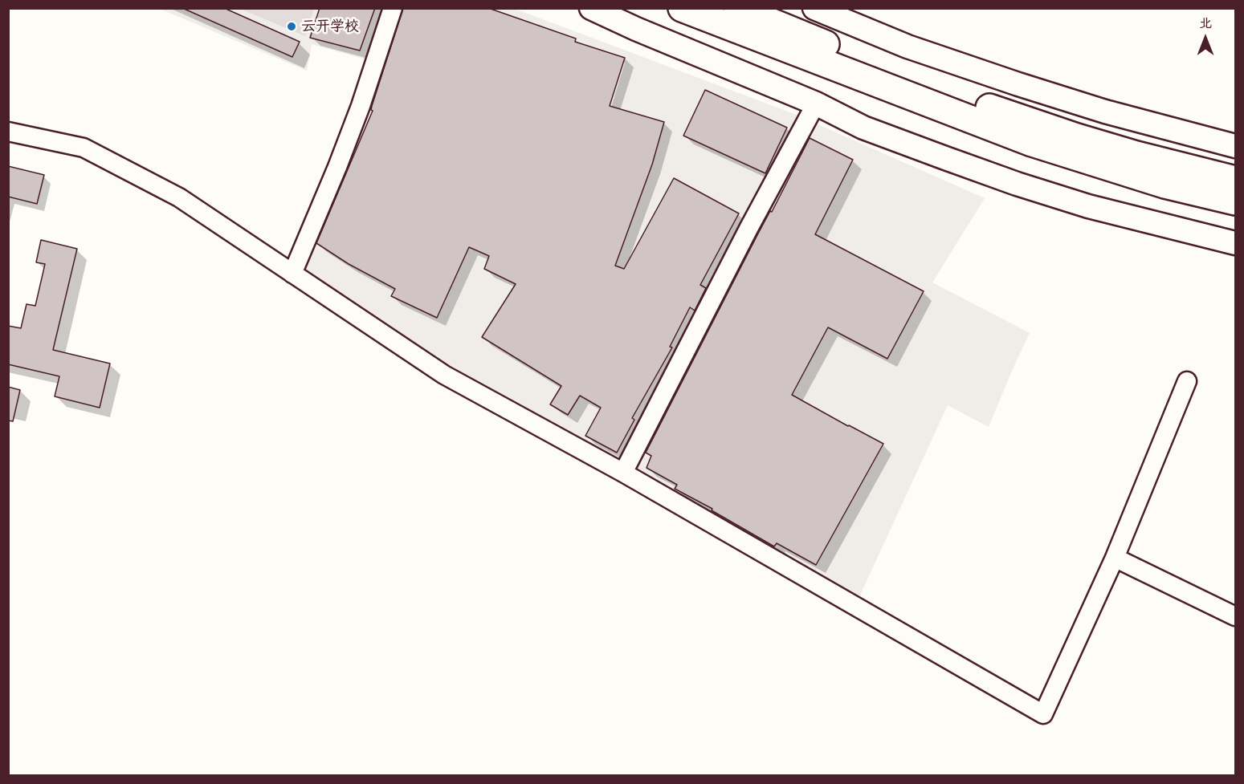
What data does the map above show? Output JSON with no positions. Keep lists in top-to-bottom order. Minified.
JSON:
{"places":["云开学校"],"north":"top"}
